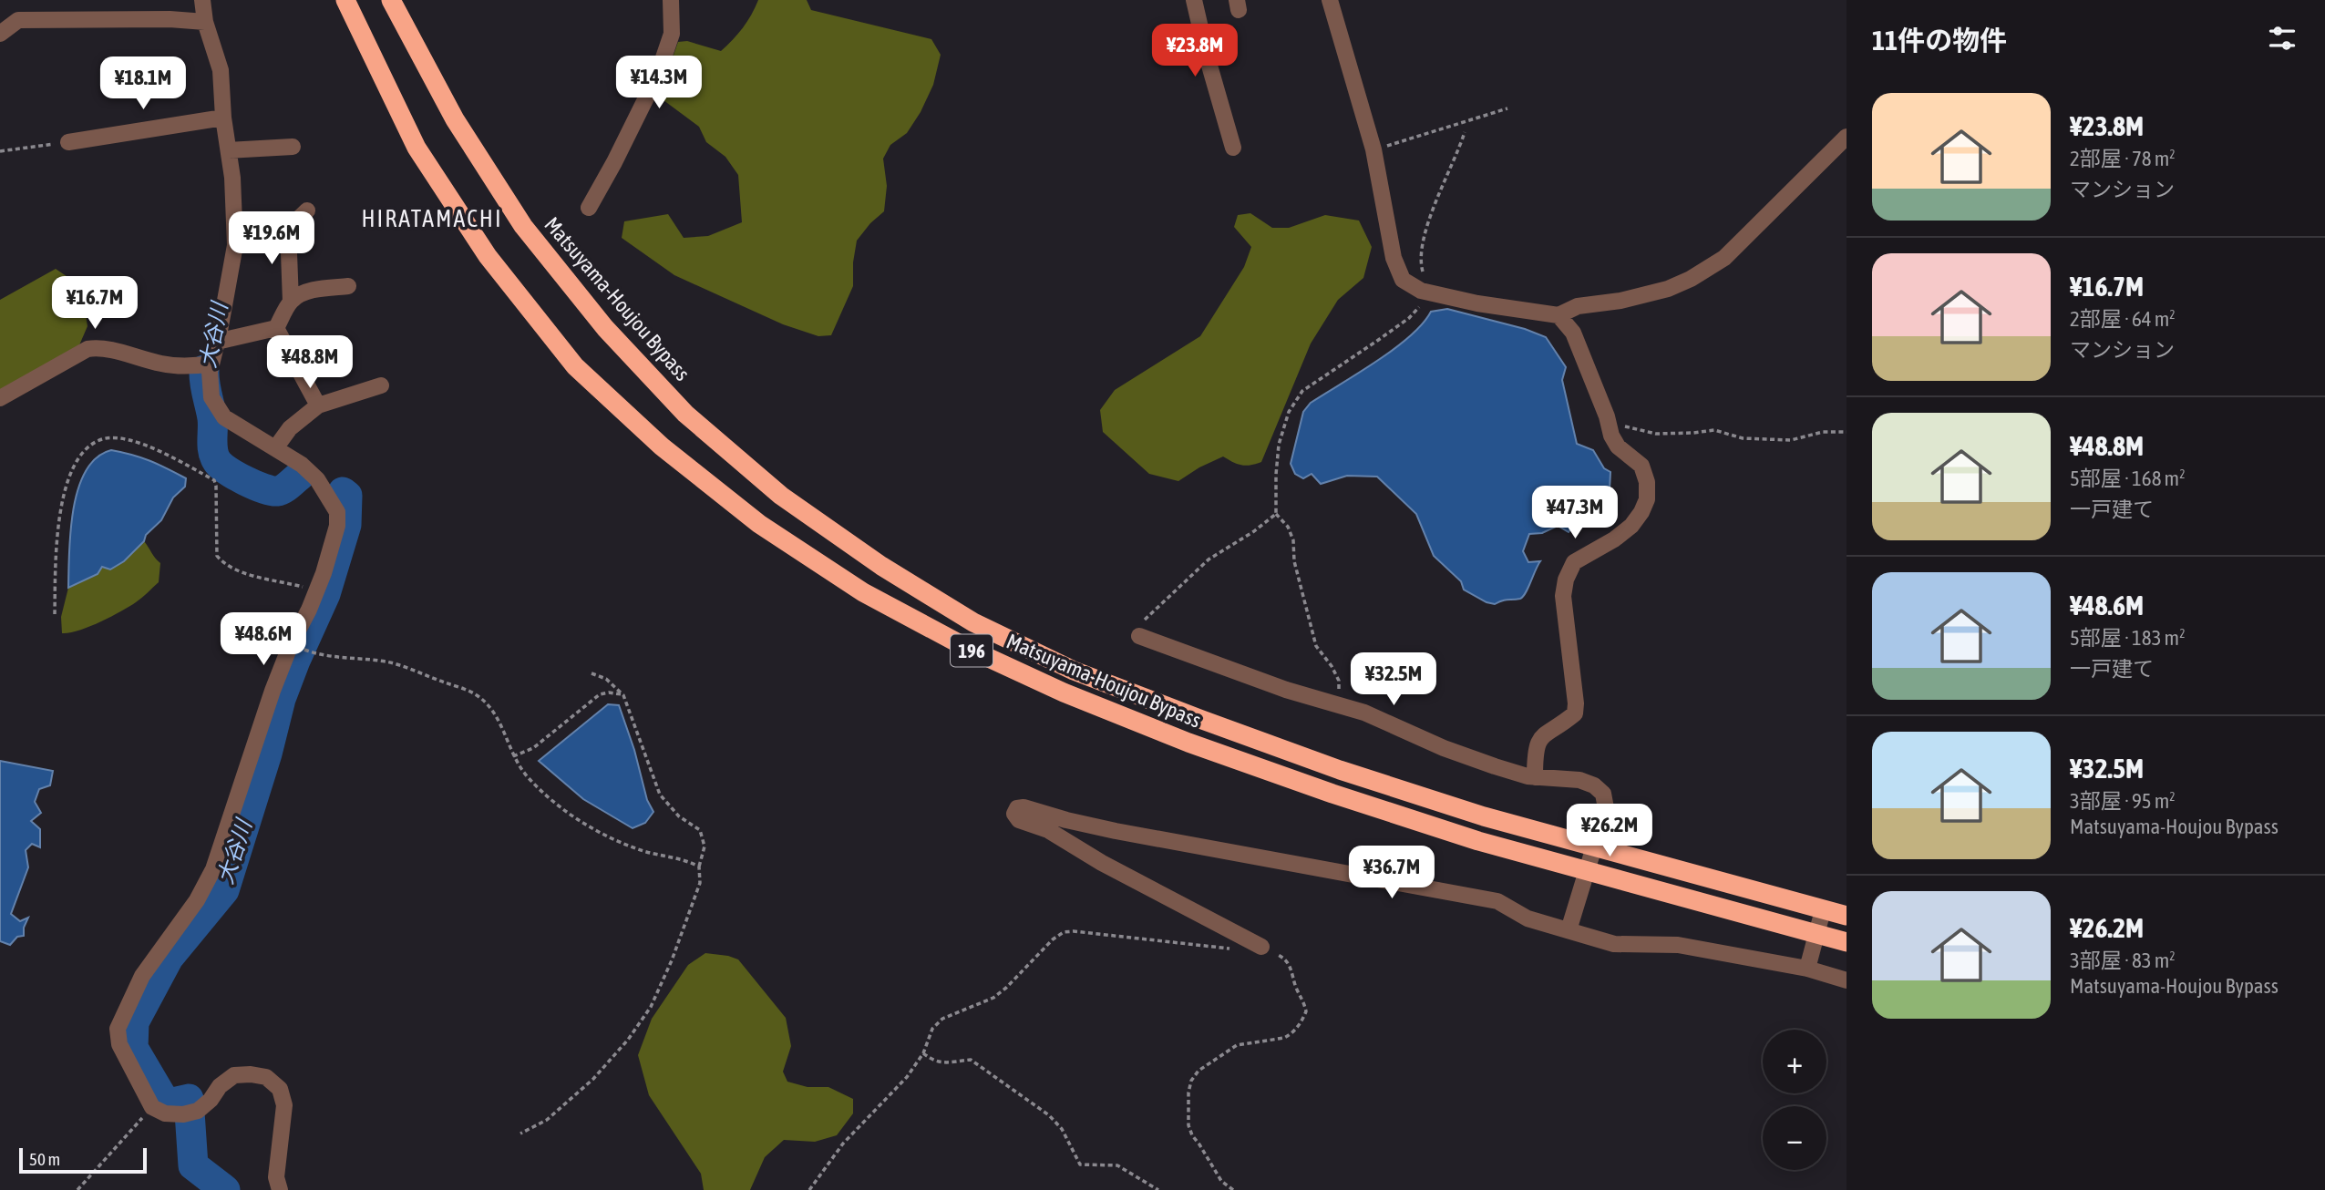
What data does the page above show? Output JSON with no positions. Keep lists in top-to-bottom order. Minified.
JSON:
{"streets":{"highway":["Matsuyama-Houjou Bypass","196"]},"districts":["HIRATAMACHI"],"water":["大谷川"],"scale_bar":"50 m","page":{"heading":"11件の物件","price":["¥23.8M","¥14.3M","¥18.1M","¥19.6M","¥16.7M","¥48.8M","¥47.3M","¥48.6M","¥32.5M","¥26.2M","¥36.7M"],"list":[{"name":"¥23.8M","note":"2部屋 · 78 m² · マンション"},{"name":"¥16.7M","note":"2部屋 · 64 m² · マンション"},{"name":"¥48.8M","note":"5部屋 · 168 m² · 一戸建て"},{"name":"¥48.6M","note":"5部屋 · 183 m² · 一戸建て"},{"name":"¥32.5M","note":"3部屋 · 95 m² · Matsuyama-Houjou Bypass"},{"name":"¥26.2M","note":"3部屋 · 83 m² · Matsuyama-Houjou Bypass"}],"map_buttons":["+","−"],"scale":"50 m"}}
